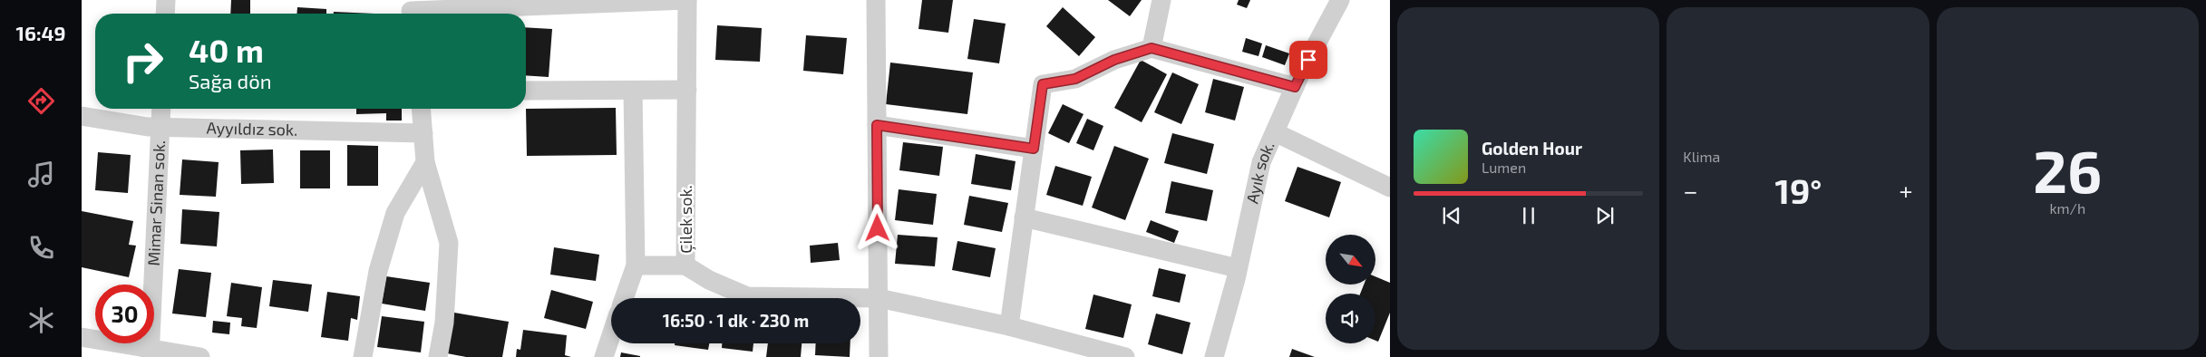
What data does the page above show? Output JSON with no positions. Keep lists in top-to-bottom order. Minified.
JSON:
{"streets":{"street":["Ayyıldız sok.","Ayık sok.","Mimar Sinan sok.","Çilek sok."]},"crossings":[["Ayyıldız sok.","Mimar Sinan sok."]],"north":"bottom right","page":{"tabs":"16:49","tile":["Klima",["26","km/h"]],"turn":["40 m","Sağa dön"],"song":["Golden Hour","Lumen"],"heat":["−","19°","+"],"limit":"30","trip":"16:50 · 1 dk · 230 m"}}
